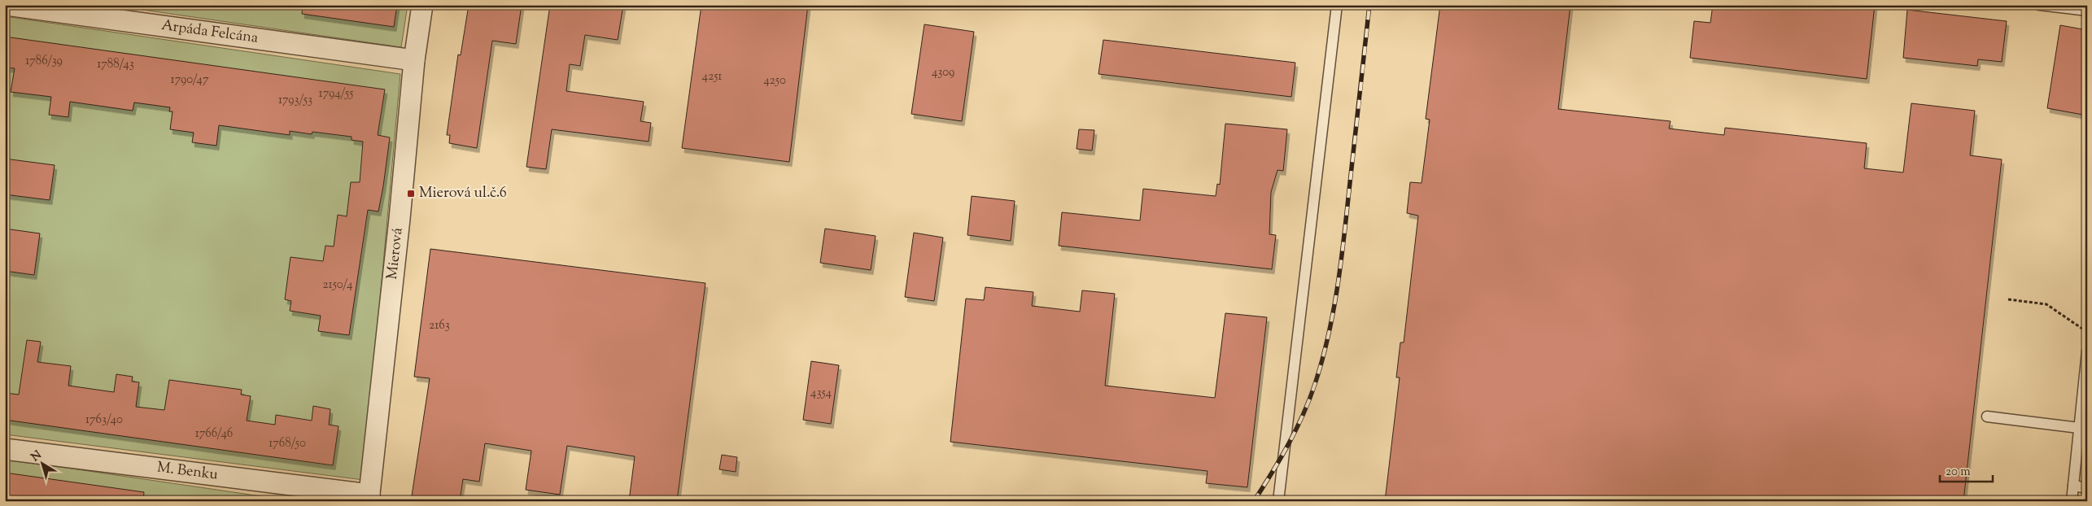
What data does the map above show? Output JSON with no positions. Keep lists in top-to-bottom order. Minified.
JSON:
{"streets":{"street":["Arpáda Felcána","Mierová","M. Benku"]},"crossings":[["Arpáda Felcána","Mierová"],["Mierová","M. Benku"]],"places":{"transit":["Mierová ul.č.6"]},"house_numbers":["1786/39","1788/43","4309","4251","1790/47","4250","1794/55","1793/53","2150/4","2163","4354","1763/40","1766/46","1768/50"],"scale_bar":"20 m","north":"top left"}
